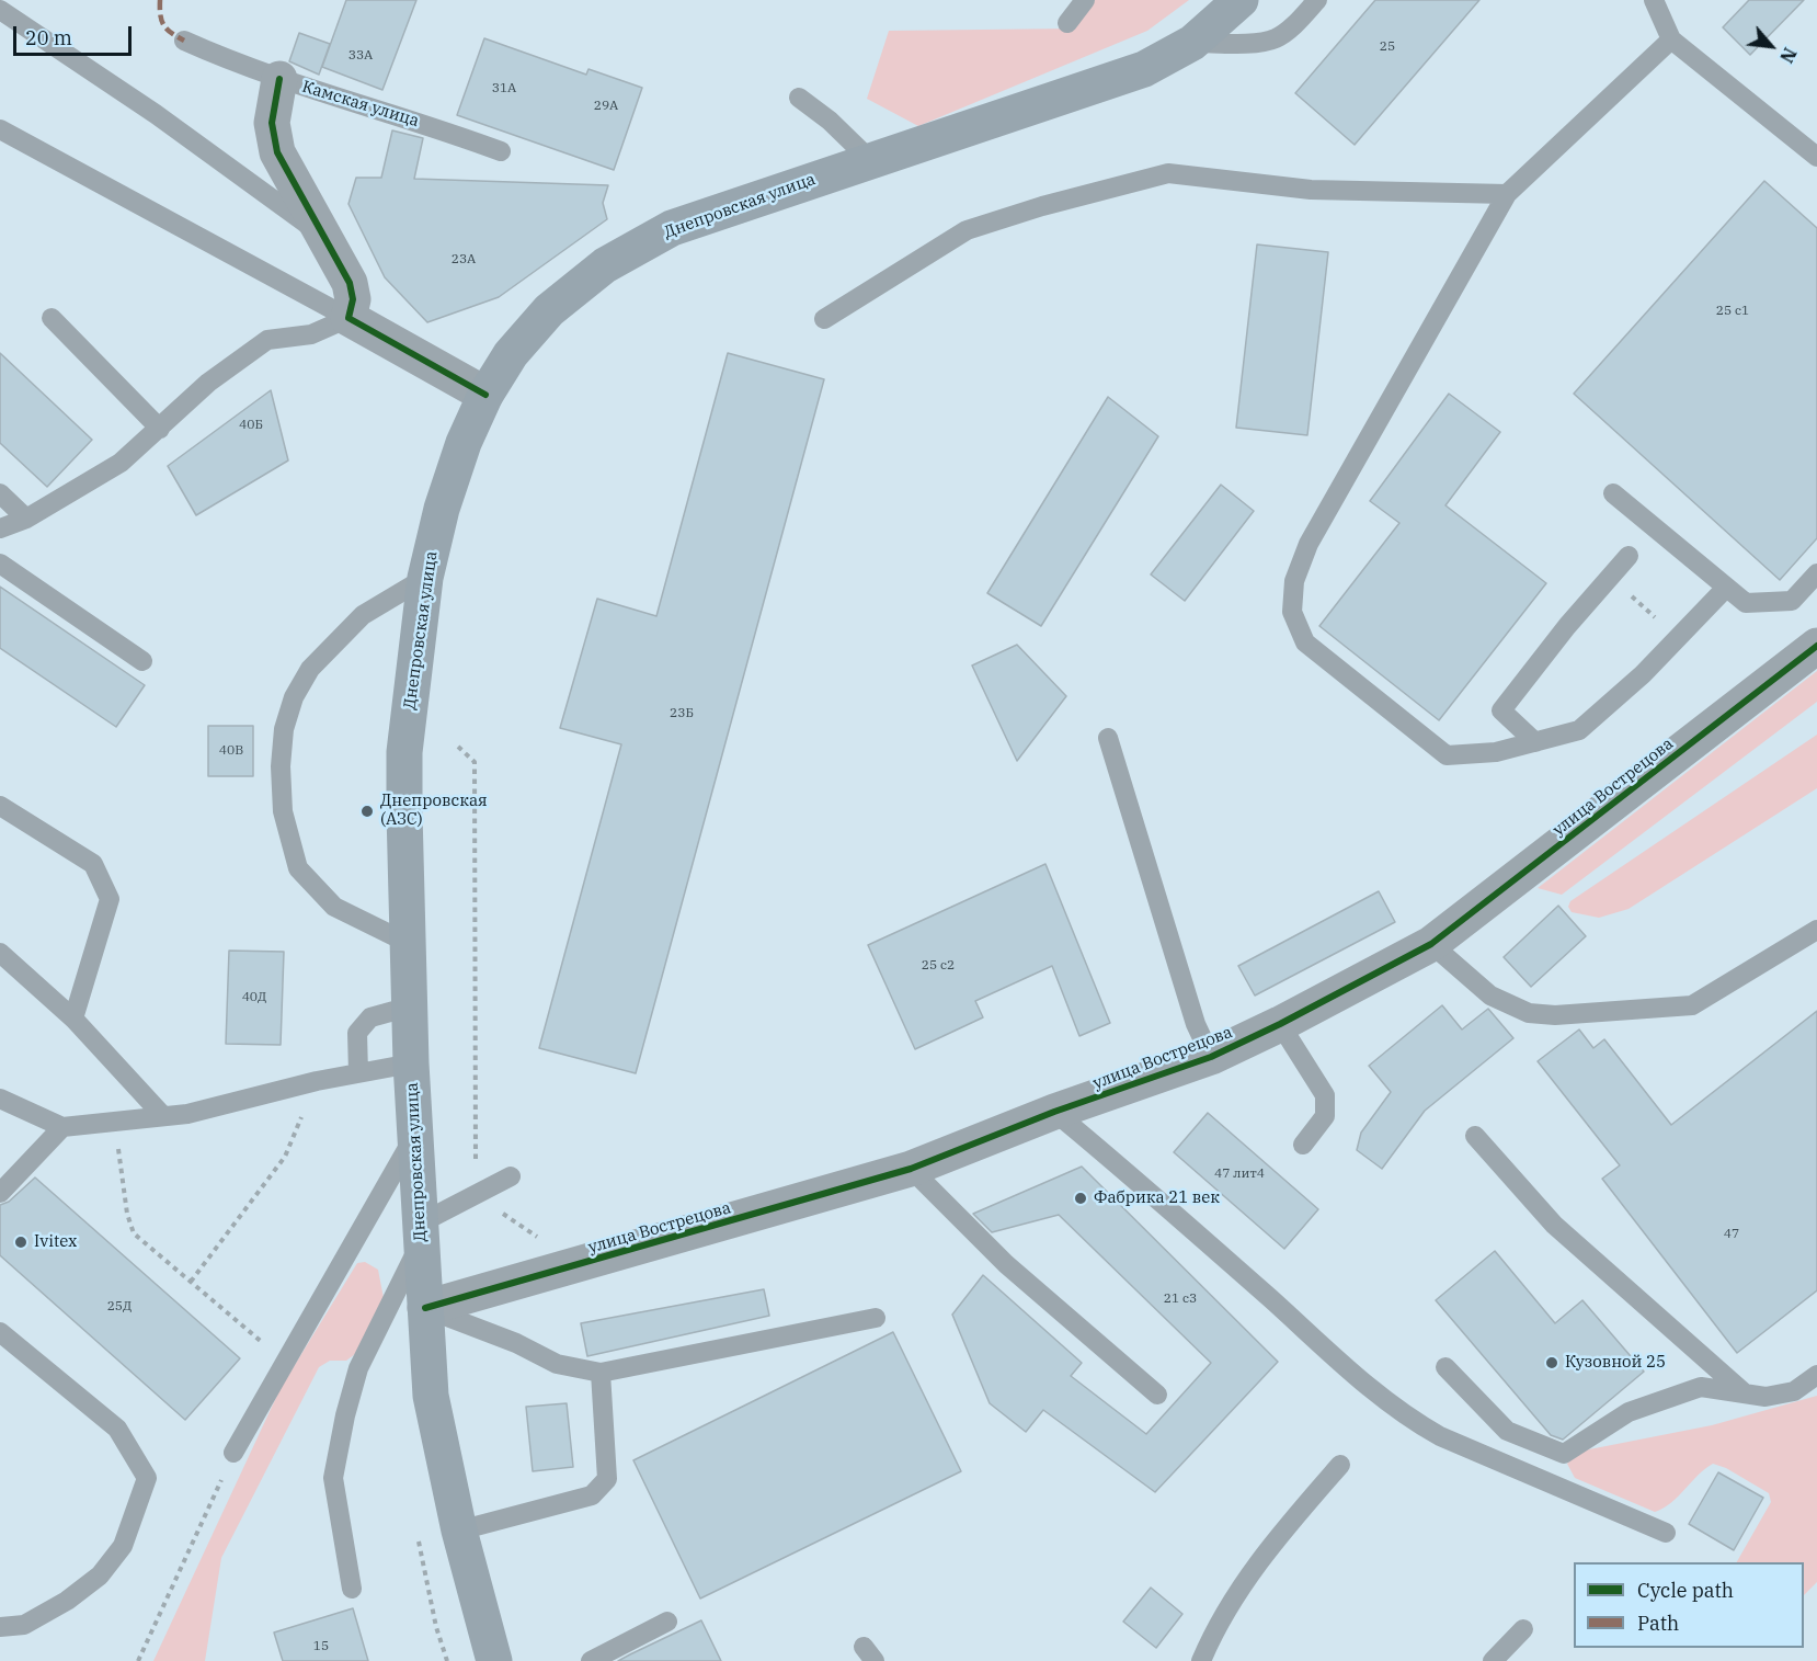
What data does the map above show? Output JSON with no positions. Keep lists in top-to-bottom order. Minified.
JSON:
{"streets":{"main road":["Днепровская улица"],"street":["улица Вострецова"],"lane":["Камская улица"]},"crossings":[["Днепровская улица","улица Вострецова"]],"places":["Днепровская (АЗС)","Фабрика 21 век","Ivitex","Кузовной 25"],"house_numbers":["25","33А","31А","29А","23А","25 с1","40Б","23Б","40В","25 с2","40Д","47 лит4","47","21 с3","25Д","15"],"legend":["Cycle path","Path"],"scale_bar":"20 m","north":"bottom right"}
